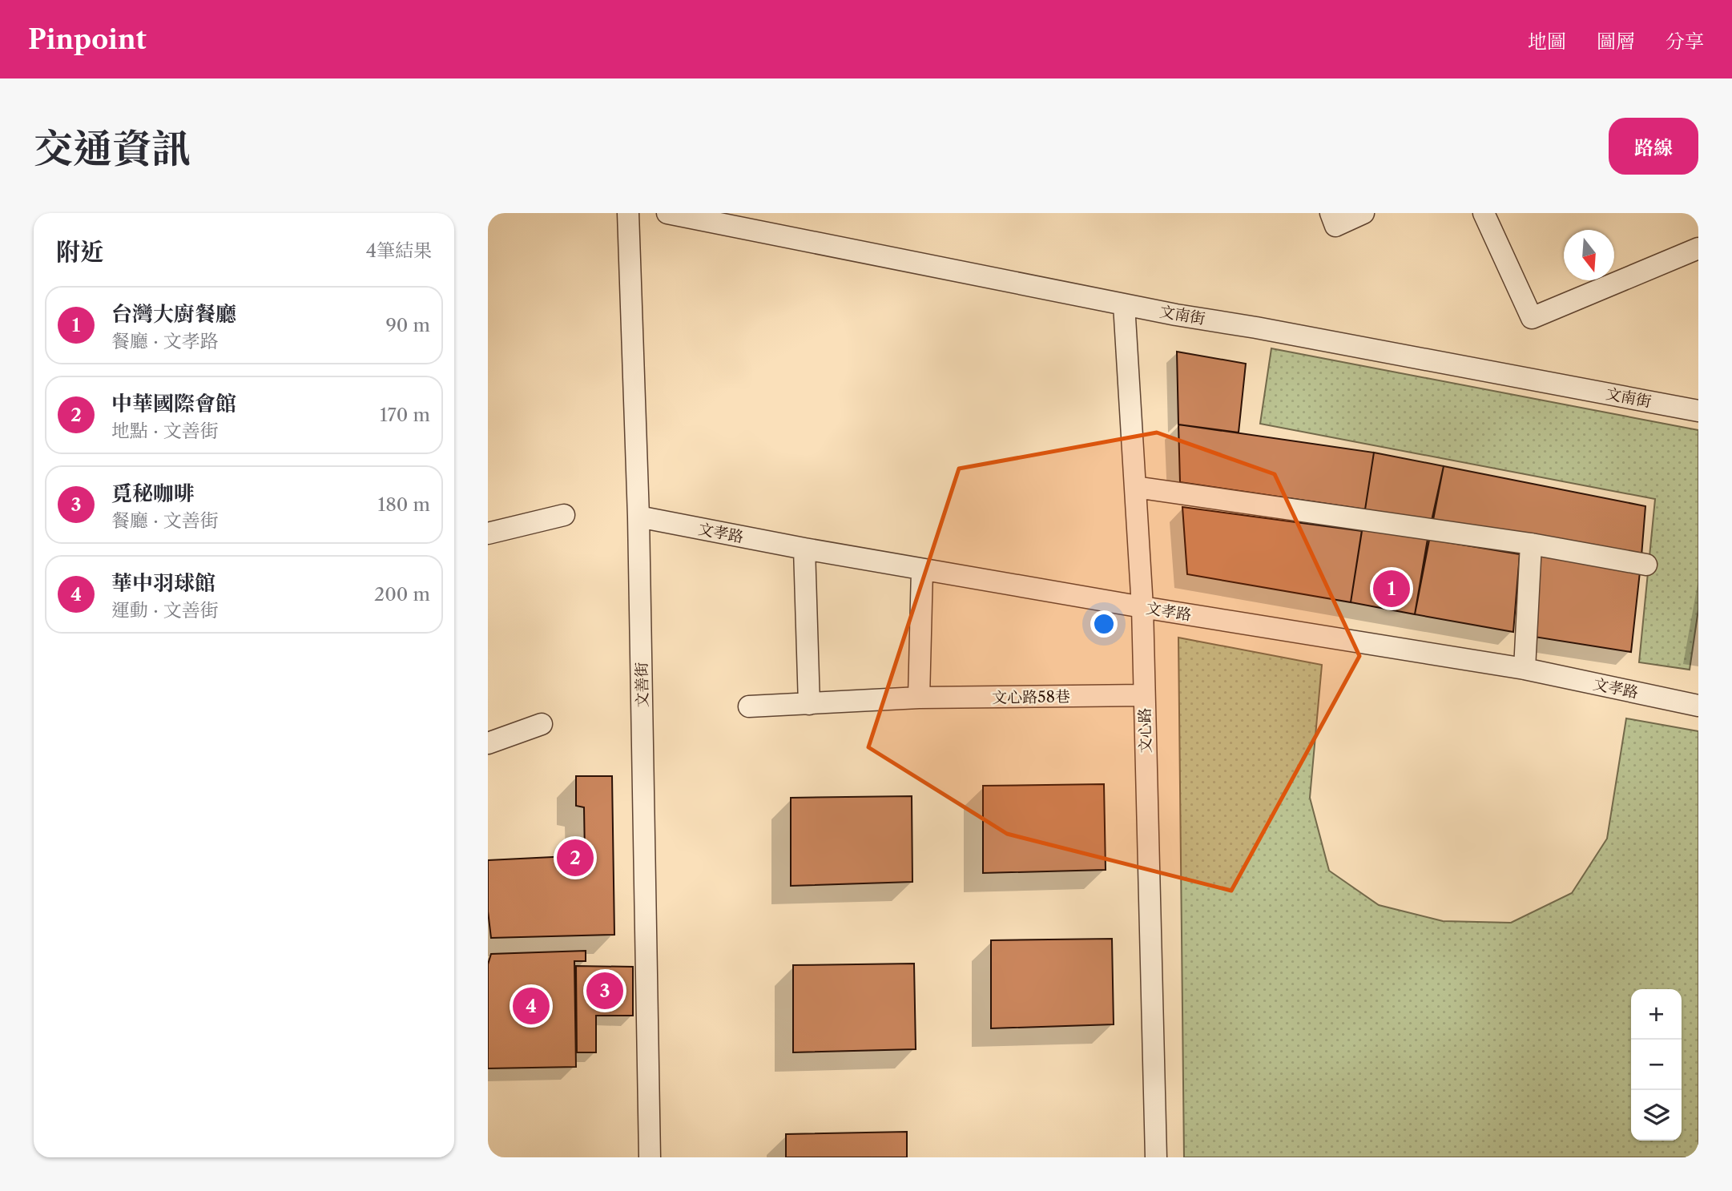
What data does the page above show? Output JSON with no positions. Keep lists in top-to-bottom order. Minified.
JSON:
{"streets":{"street":["文南街","文孝路","文善街","文心路58巷","文心路"]},"crossings":[["文南街","文心路"],["文孝路","文善街"],["文孝路","文心路"],["文心路58巷","文心路"]],"north":"bottom","page":{"header":"Pinpoint","nav":["地圖","圖層","分享"],"title":"交通資訊","buttons":"路線","heading":["附近","4筆結果"],"list":[{"mark":"1","name":"台灣大廚餐廳","note":"餐廳 · 文孝路","value":"90 m"},{"mark":"2","name":"中華國際會館","note":"地點 · 文善街","value":"170 m"},{"mark":"3","name":"覓秘咖啡","note":"餐廳 · 文善街","value":"180 m"},{"mark":"4","name":"華中羽球館","note":"運動 · 文善街","value":"200 m"}],"pins":["1","2","3","4"],"map_buttons":["+","−"]}}
